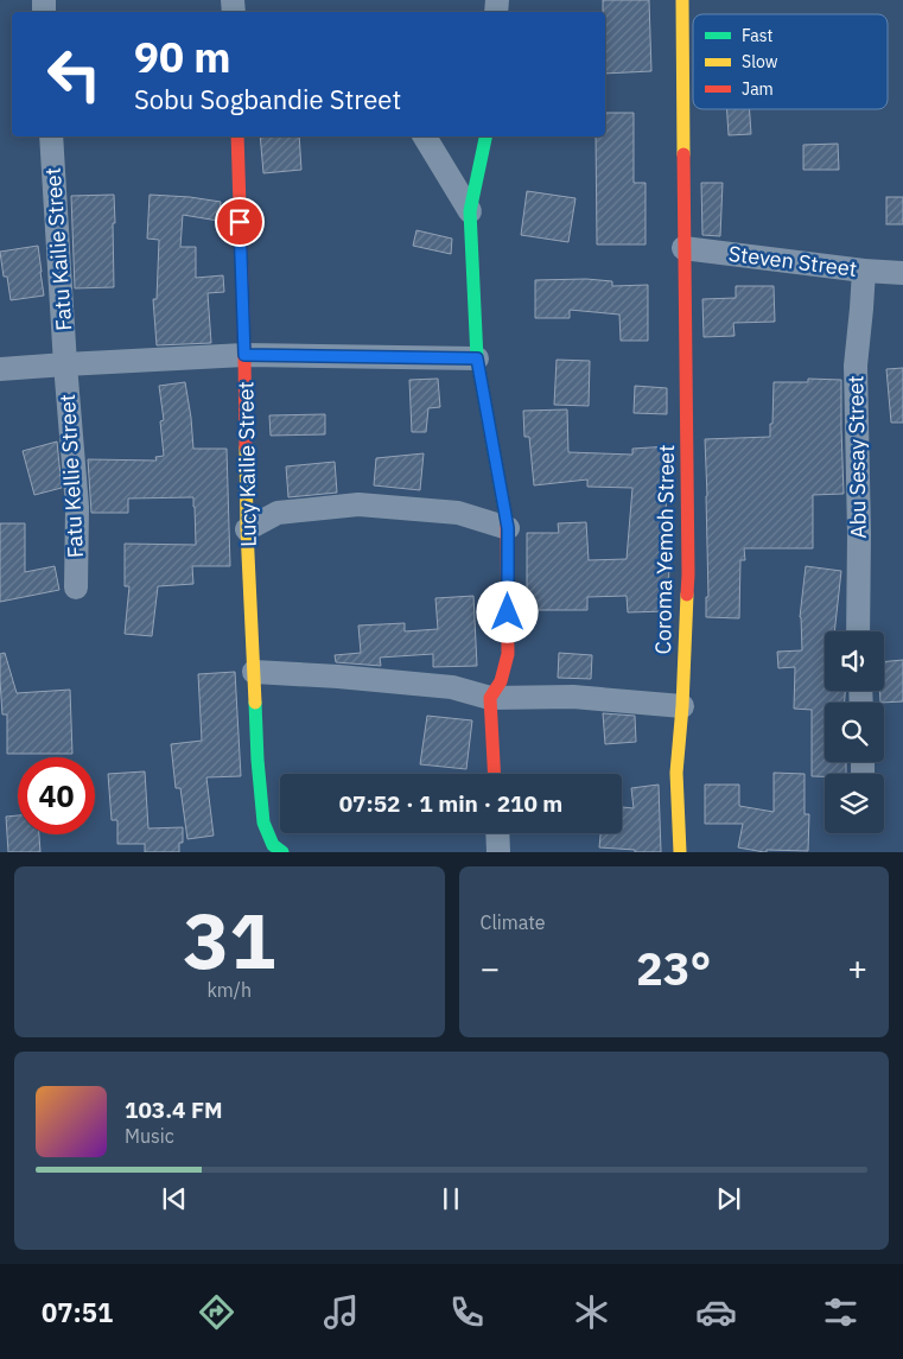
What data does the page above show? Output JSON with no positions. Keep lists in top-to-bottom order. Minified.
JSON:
{"streets":{"street":["Fatu Kailie Street","Steven Street","Abu Sesay Street","Lucy Kailie Street","Fatu Kellie Street","Coroma Yemoh Street"]},"crossings":[["Fatu Kailie Street","Fatu Kellie Street"],["Steven Street","Abu Sesay Street"],["Steven Street","Coroma Yemoh Street"]],"legend":["Fast","Slow","Jam"],"page":{"turn":["90 m","Sobu Sogbandie Street"],"limit":"40","trip":"07:52 · 1 min · 210 m","tile":[["31","km/h"],"Climate"],"heat":["−","23°","+"],"song":["103.4 FM","Music"],"tabs":"07:51"}}
